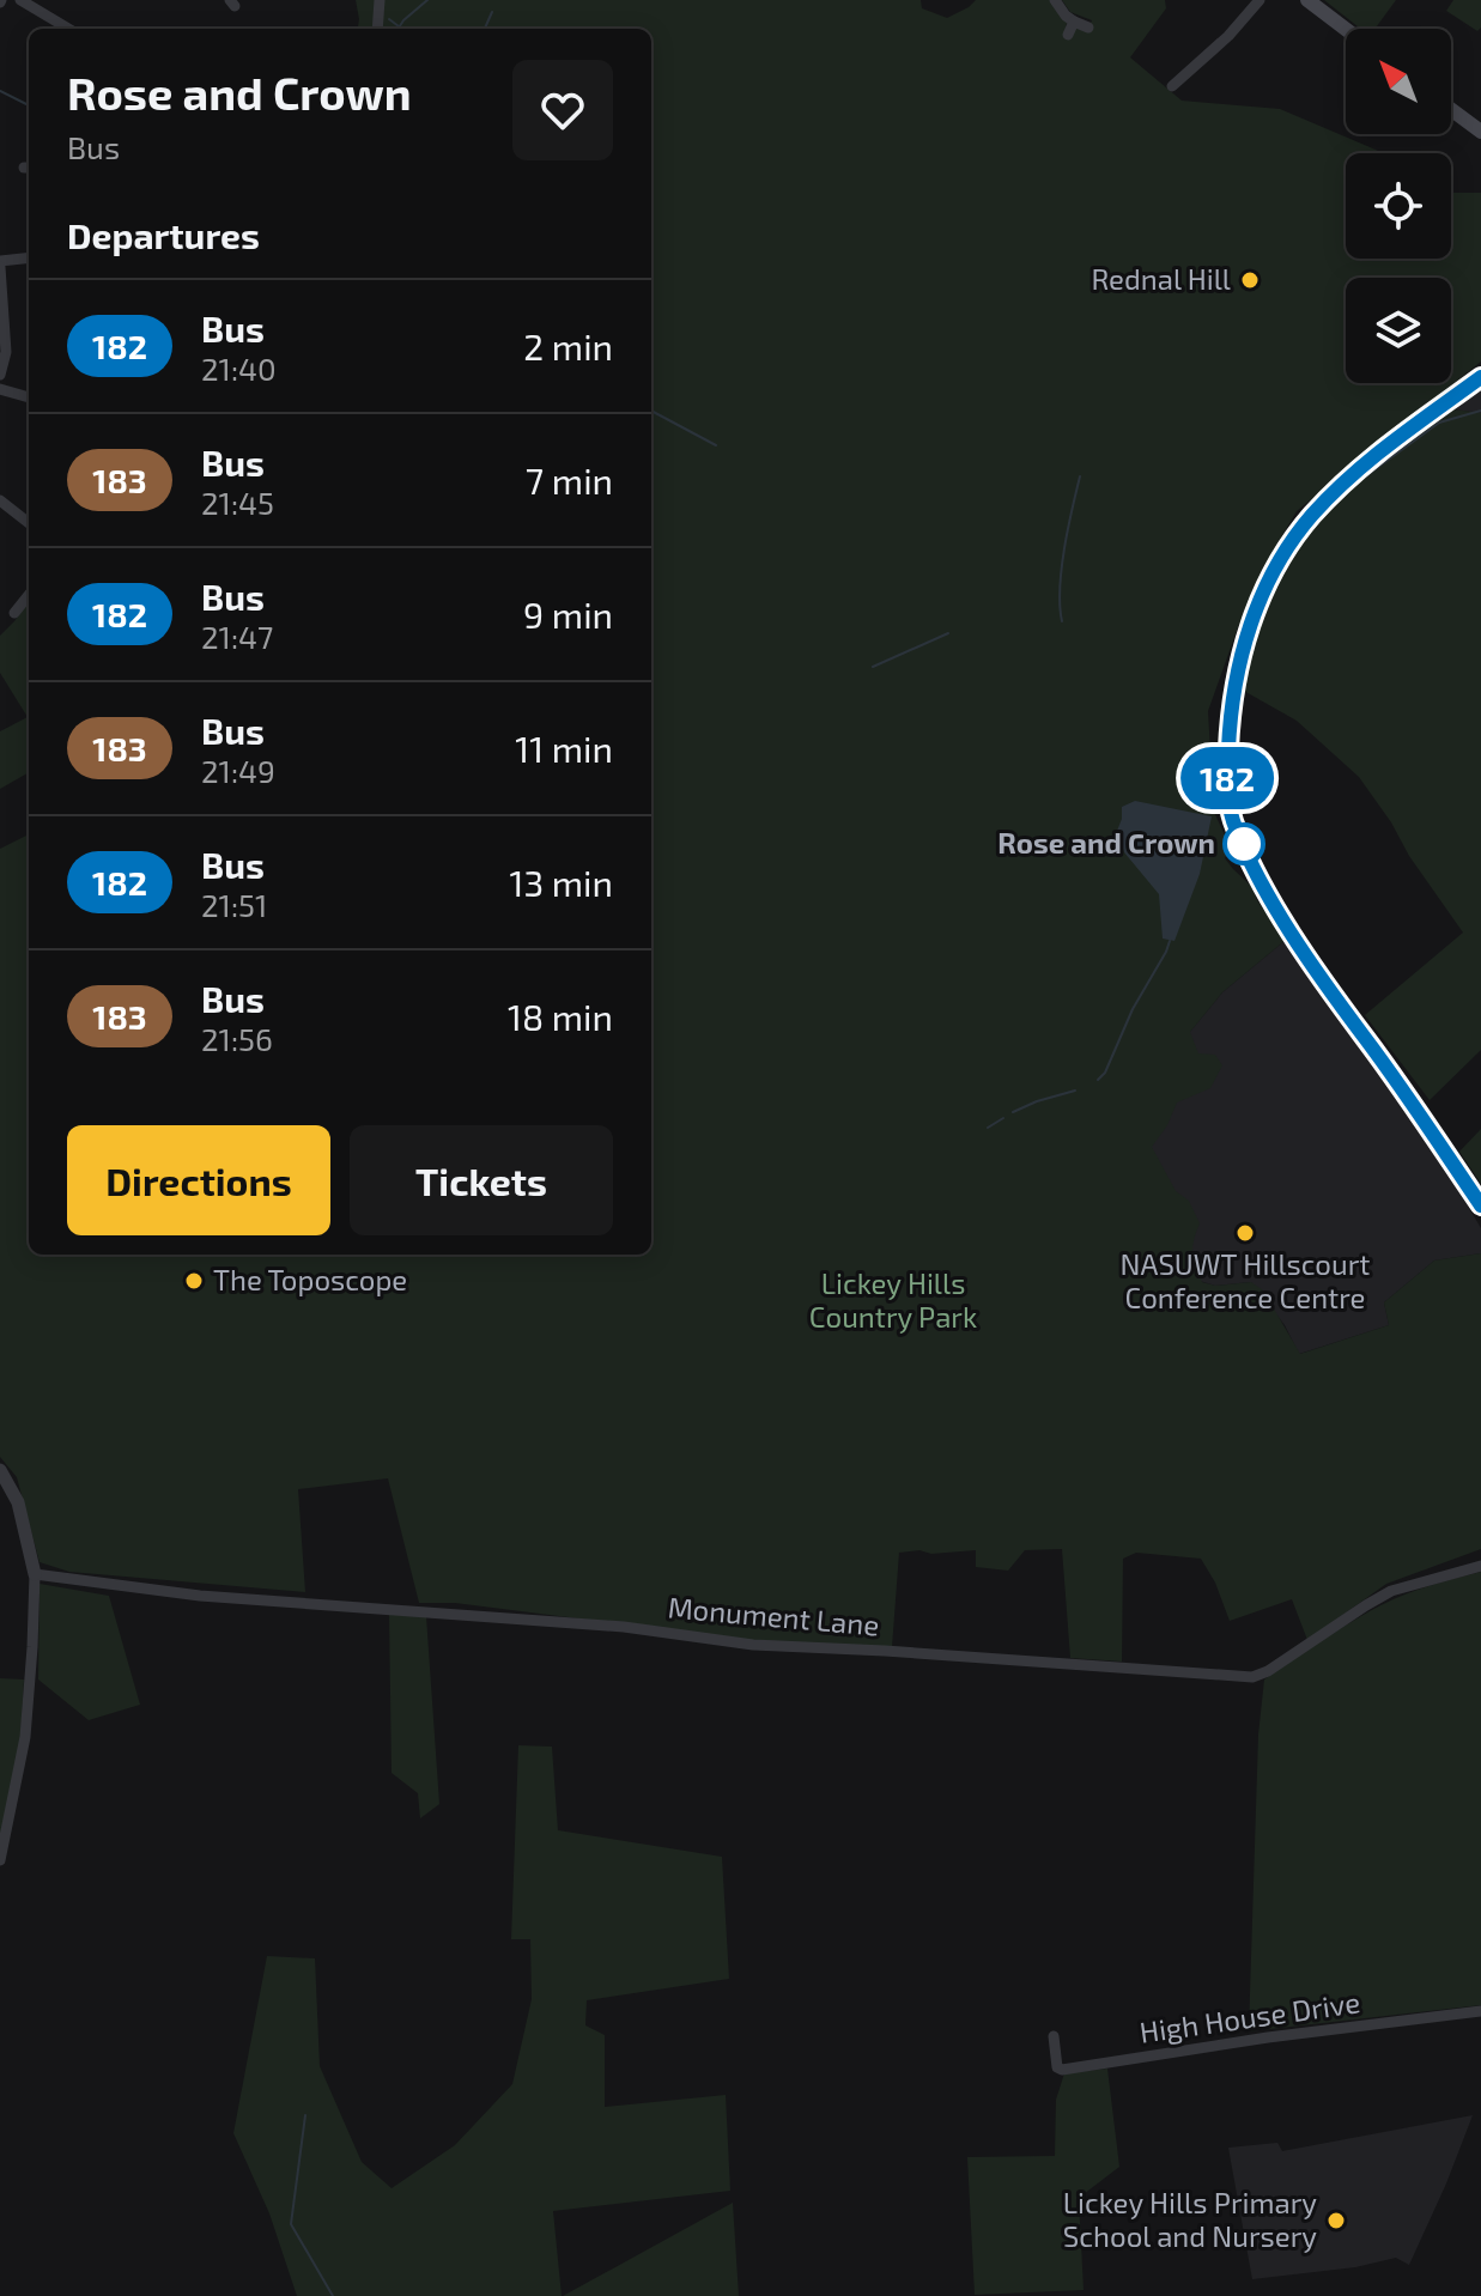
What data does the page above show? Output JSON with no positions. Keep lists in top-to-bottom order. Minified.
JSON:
{"streets":{"street":["Monument Lane","High House Drive"]},"parks":["Lickey Hills Country Park"],"places":["Rednal Hill","Rose and Crown","NASUWT Hillscourt Conference Centre","The Toposcope","Lickey Hills Primary School and Nursery"],"lines":["bus line 182"],"north":"top left","page":{"on_map":"182","heading":[["Rose and Crown","Bus"],"Departures"],"list":[{"mark":"182","name":"Bus","note":"21:40","value":"2 min"},{"mark":"183","name":"Bus","note":"21:45","value":"7 min"},{"mark":"182","name":"Bus","note":"21:47","value":"9 min"},{"mark":"183","name":"Bus","note":"21:49","value":"11 min"},{"mark":"182","name":"Bus","note":"21:51","value":"13 min"},{"mark":"183","name":"Bus","note":"21:56","value":"18 min"}],"buttons":["Directions","Tickets"]}}
